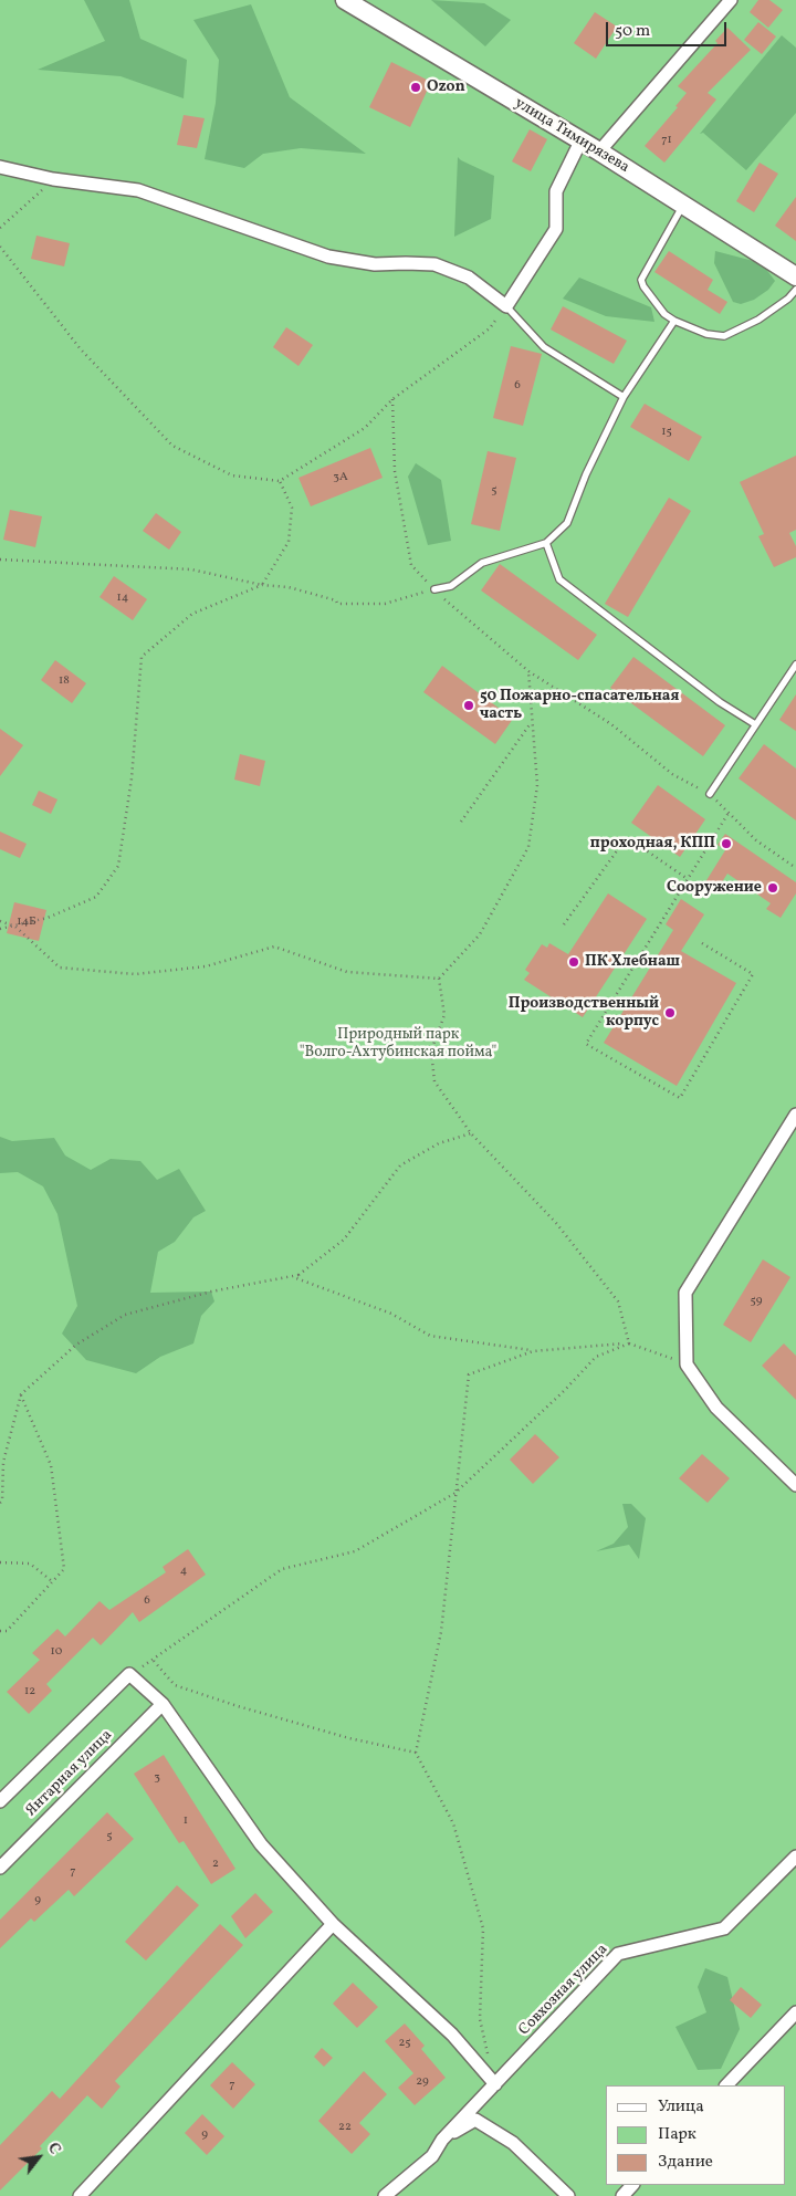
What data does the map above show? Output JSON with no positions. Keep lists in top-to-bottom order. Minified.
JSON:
{"streets":{"street":["улица Тимирязева","Янтарная улица","Совхозная улица"]},"parks":["Природный парк \"Волго-Ахтубинская пойма\""],"places":["Ozon","50 Пожарно-спасательная часть","проходная, КПП","Сооружение","ПК Хлебнаш","Производственный корпус"],"house_numbers":["71","6","15","3А","5","14","18","14Б","59","4","6","10","12","3","1","5","2","7","9","25","29","7","22","9"],"legend":["Улица","Парк","Здание"],"scale_bar":"50 m","north":"top right"}
